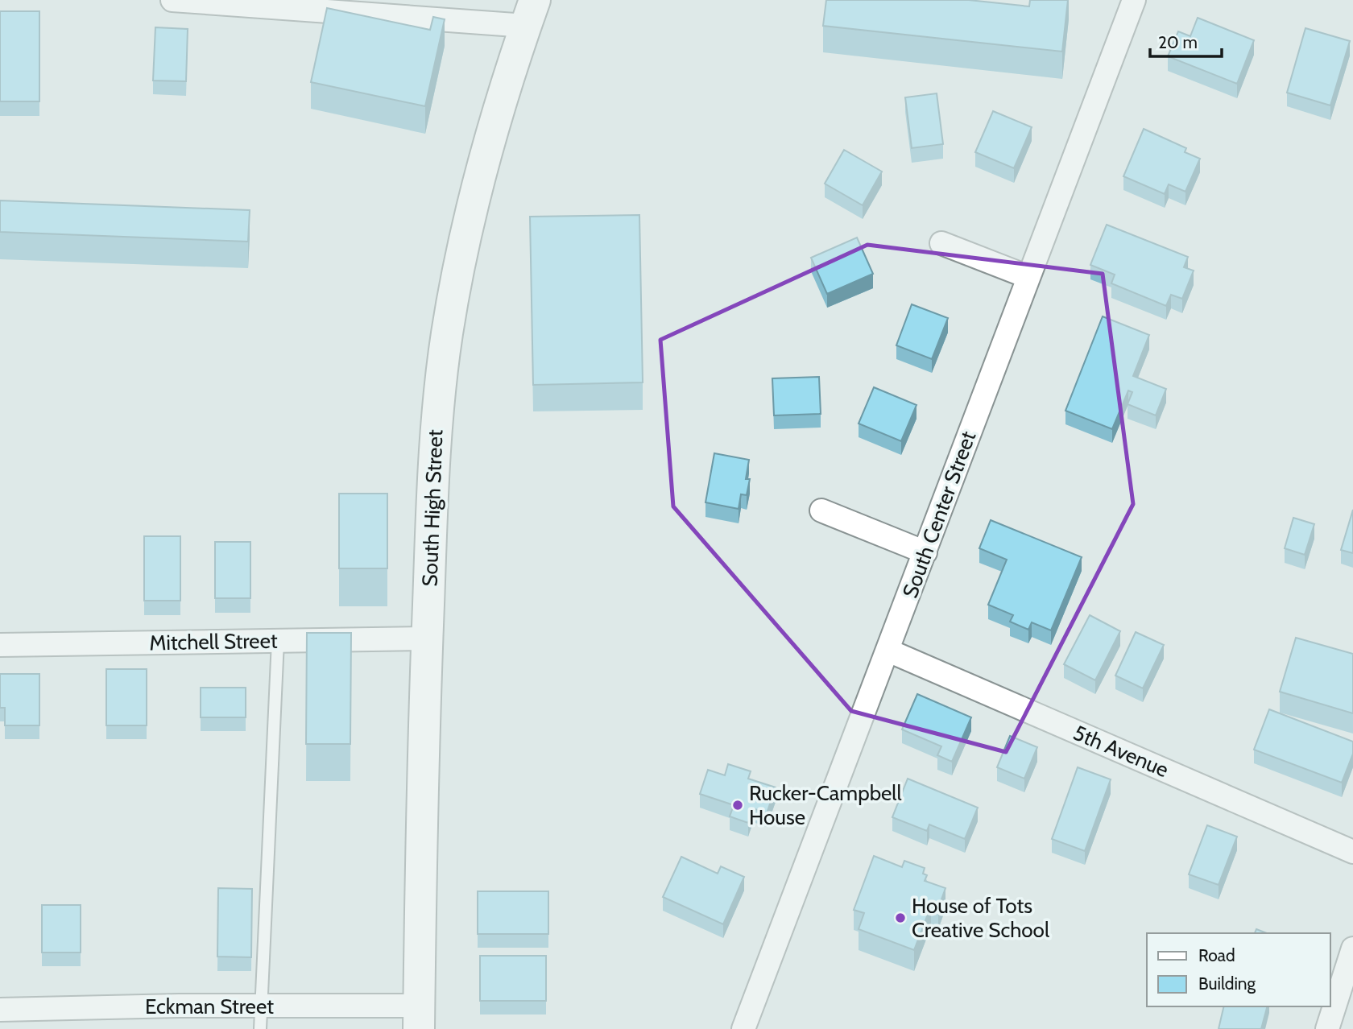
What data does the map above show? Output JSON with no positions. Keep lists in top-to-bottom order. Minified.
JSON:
{"streets":{"main road":["South High Street"],"street":["South Center Street","Mitchell Street","5th Avenue","Eckman Street"]},"crossings":[["South High Street","Mitchell Street"],["South High Street","Eckman Street"],["South Center Street","5th Avenue"]],"places":["Rucker-Campbell House","House of Tots Creative School"],"legend":["Road","Building"],"scale_bar":"20 m"}
